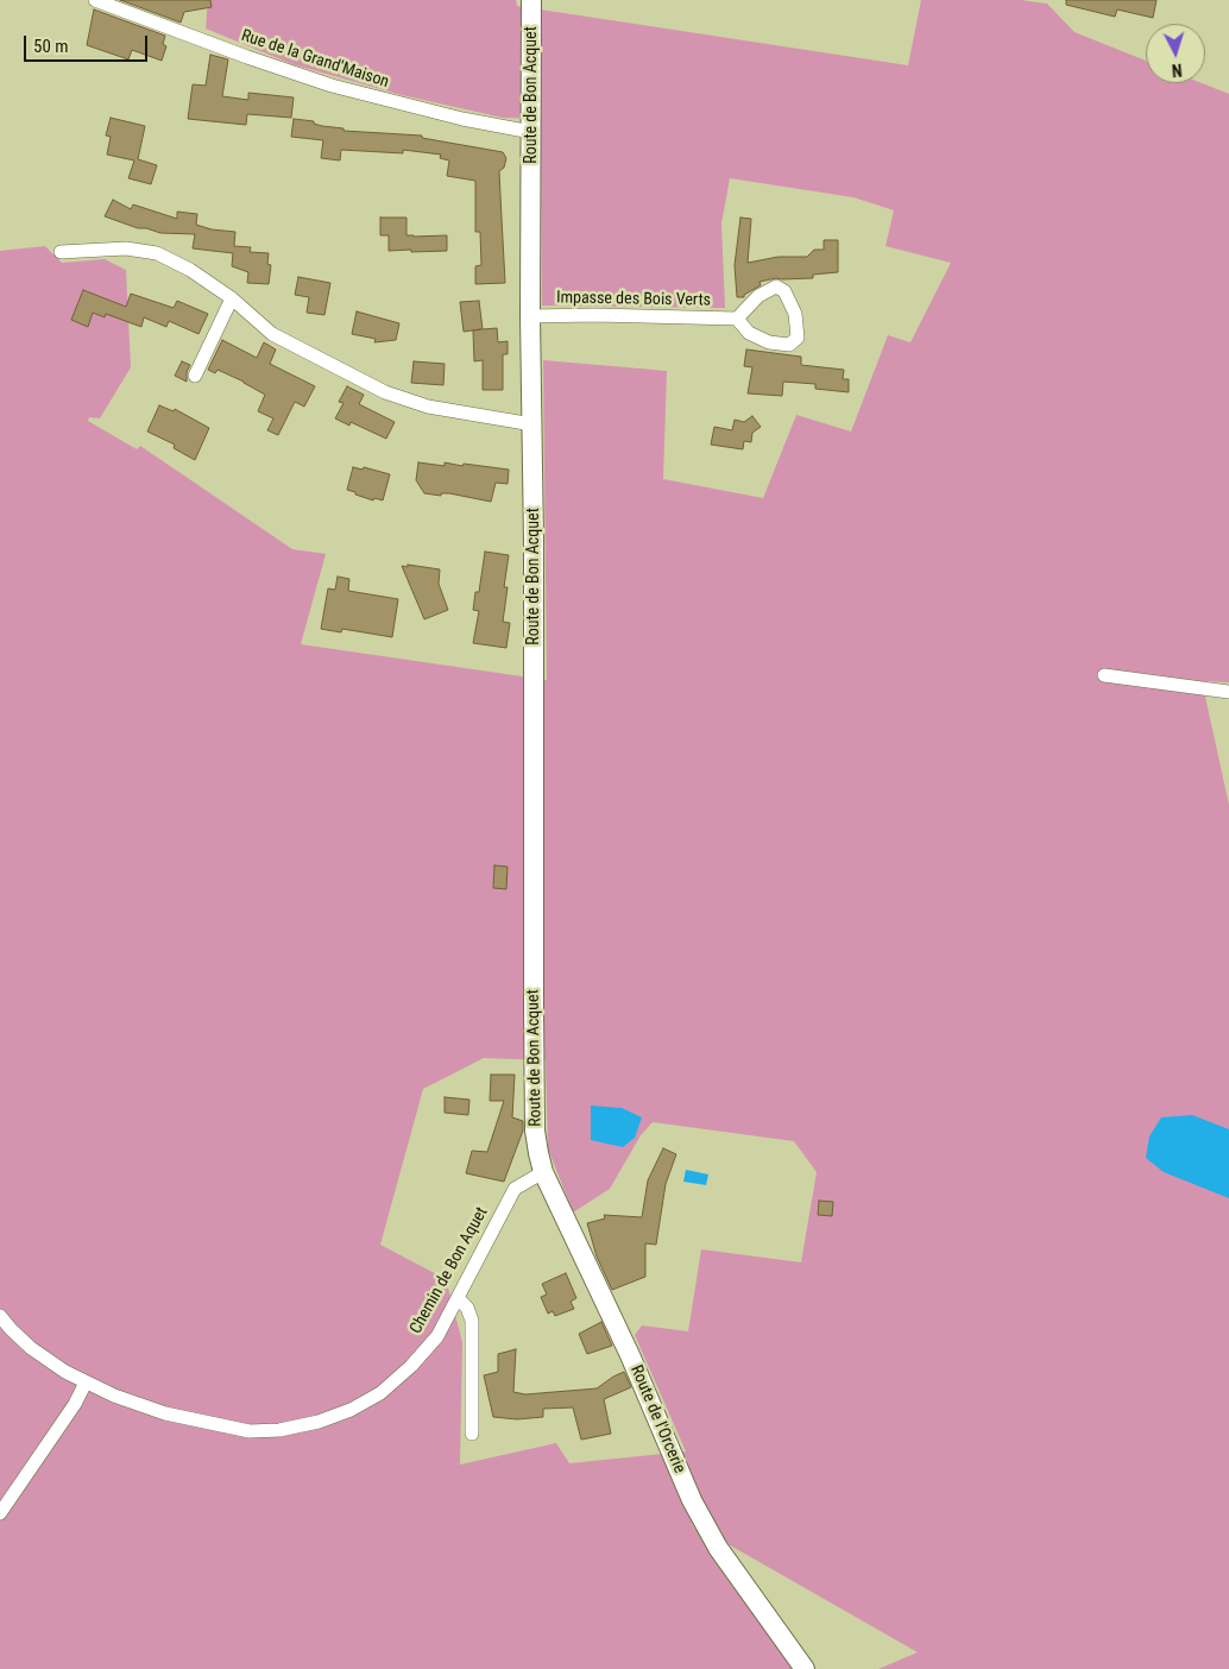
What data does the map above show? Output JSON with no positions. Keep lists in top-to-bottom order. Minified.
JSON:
{"streets":{"street":["Rue de la Grand'Maison","Route de Bon Acquet","Impasse des Bois Verts","Chemin de Bon Aquet","Route de l'Orcerie"]},"crossings":[["Rue de la Grand'Maison","Route de Bon Acquet"],["Route de Bon Acquet","Impasse des Bois Verts"],["Route de Bon Acquet","Route de l'Orcerie"],["Chemin de Bon Aquet","Route de l'Orcerie"]],"scale_bar":"50 m","north":"bottom"}
